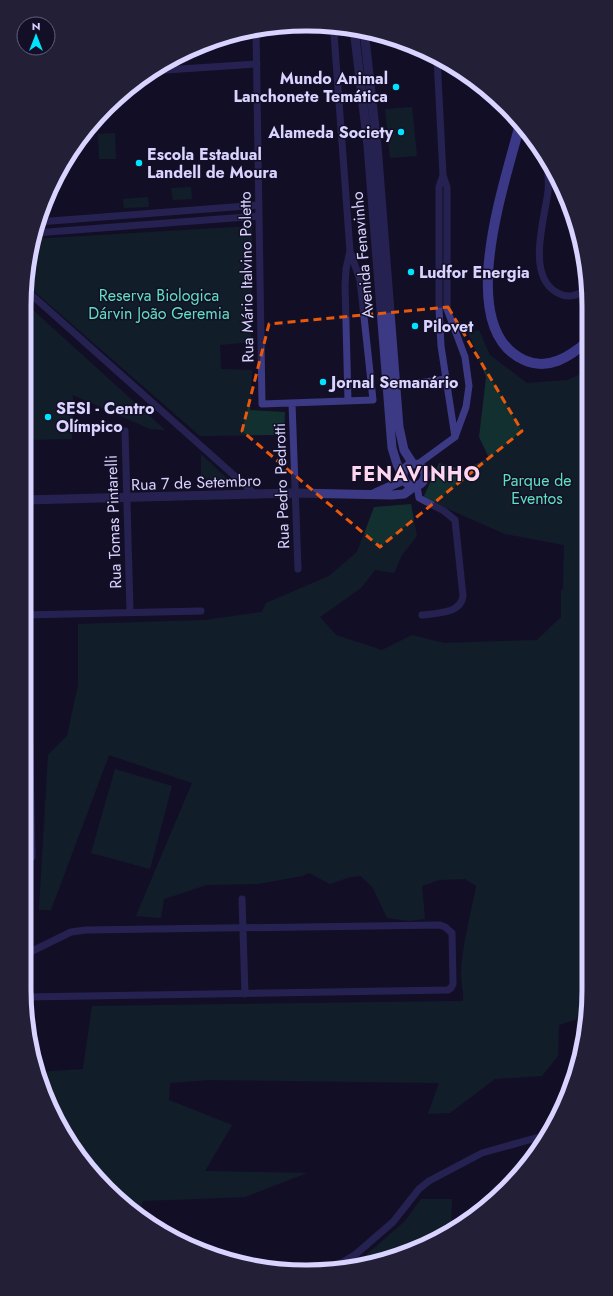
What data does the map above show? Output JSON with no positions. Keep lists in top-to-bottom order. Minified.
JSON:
{"streets":{"street":["Avenida Fenavinho","Rua Mário Italvino Poletto","Rua 7 de Setembro","Rua Pedro Pedrotti","Rua Tomas Pintarelli"]},"crossings":[["Avenida Fenavinho","Rua 7 de Setembro"],["Rua Mário Italvino Poletto","Rua Pedro Pedrotti"],["Rua 7 de Setembro","Rua Pedro Pedrotti"],["Rua 7 de Setembro","Rua Tomas Pintarelli"]],"districts":["FENAVINHO"],"parks":["Reserva Biologica Dárvin João Geremia","Parque de Eventos"],"places":["Mundo Animal Lanchonete Temática","Alameda Society","Escola Estadual Landell de Moura","Ludfor Energia","Pilovet","Jornal Semanário","SESI - Centro Olímpico"],"north":"top"}
